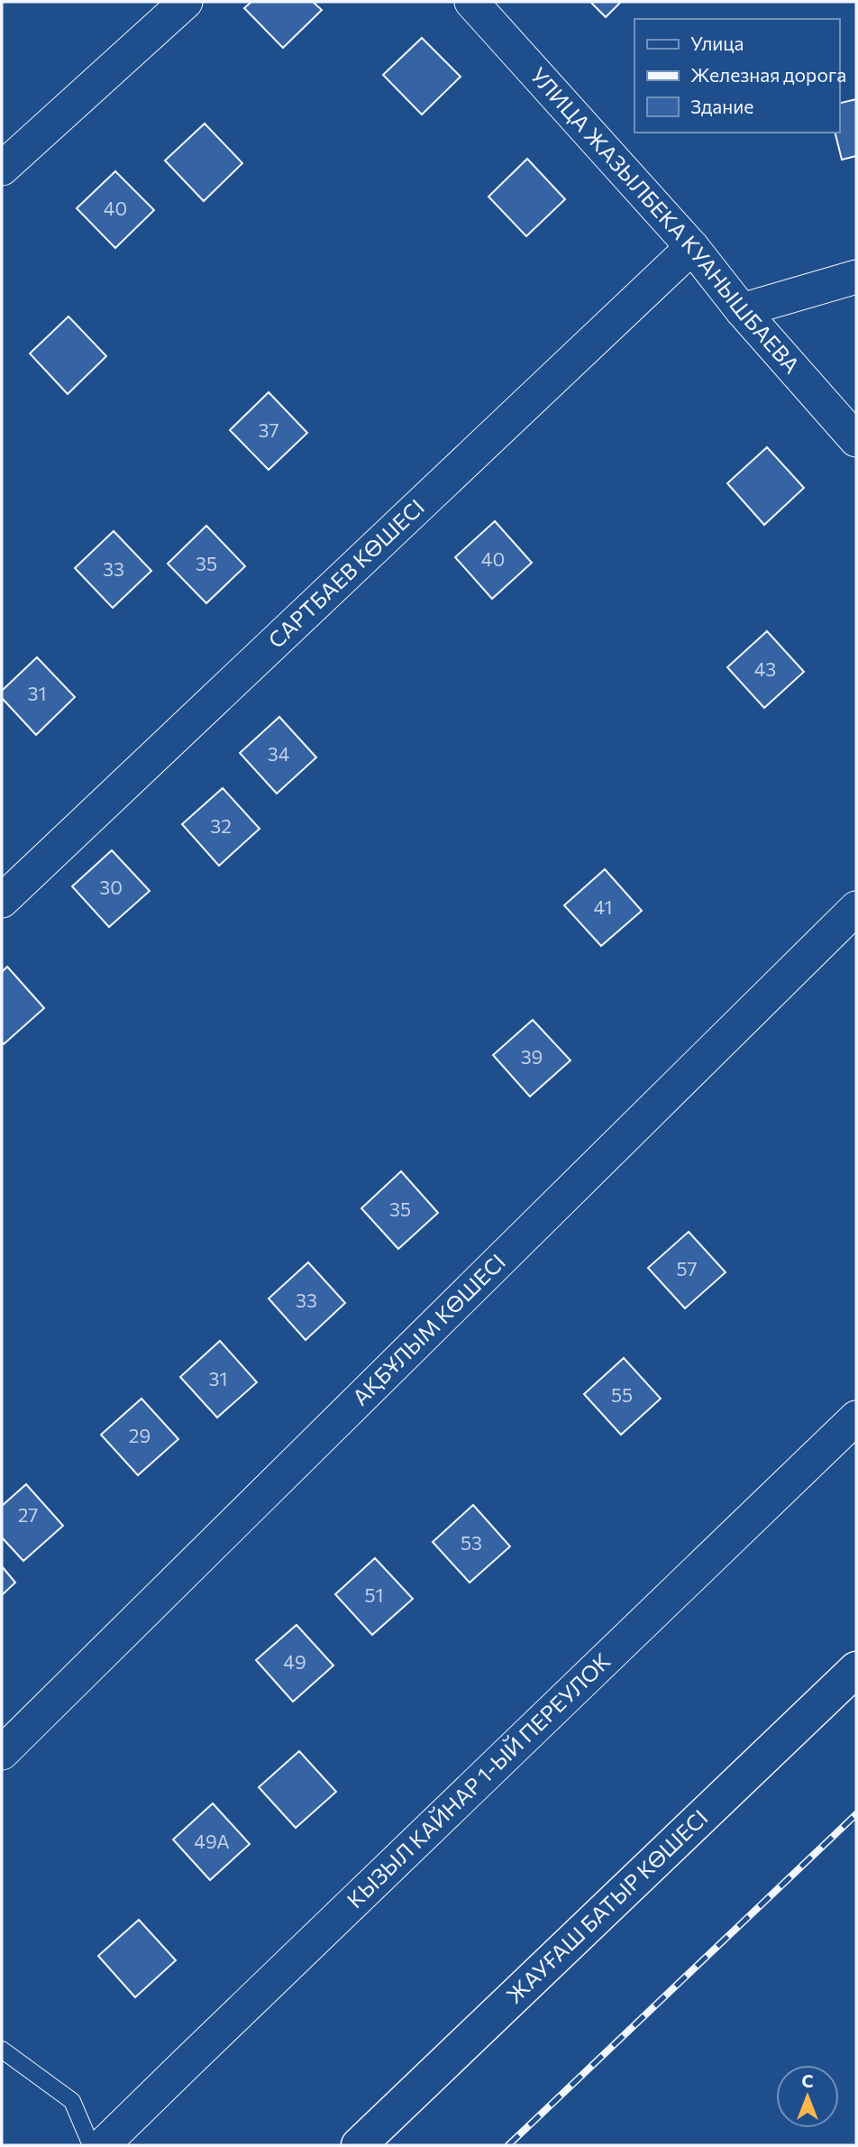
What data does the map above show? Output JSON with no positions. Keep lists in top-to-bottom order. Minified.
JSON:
{"streets":{"main road":["ЖАУҒАШ БАТЫР КӨШЕСІ"],"street":["УЛИЦА ЖАЗЫЛБЕКА КУАНЫШБАЕВА","САРТБАЕВ КӨШЕСІ","АҚБҰЛЫМ КӨШЕСІ","КЫЗЫЛ КАЙНАР 1-ЫЙ ПЕРЕУЛОК"]},"crossings":[["УЛИЦА ЖАЗЫЛБЕКА КУАНЫШБАЕВА","САРТБАЕВ КӨШЕСІ"]],"house_numbers":["40","37","40","35","33","43","31","34","32","30","41","39","35","57","33","31","55","29","27","53","51","49","49А"],"legend":["Улица","Железная дорога","Здание"],"north":"top"}
